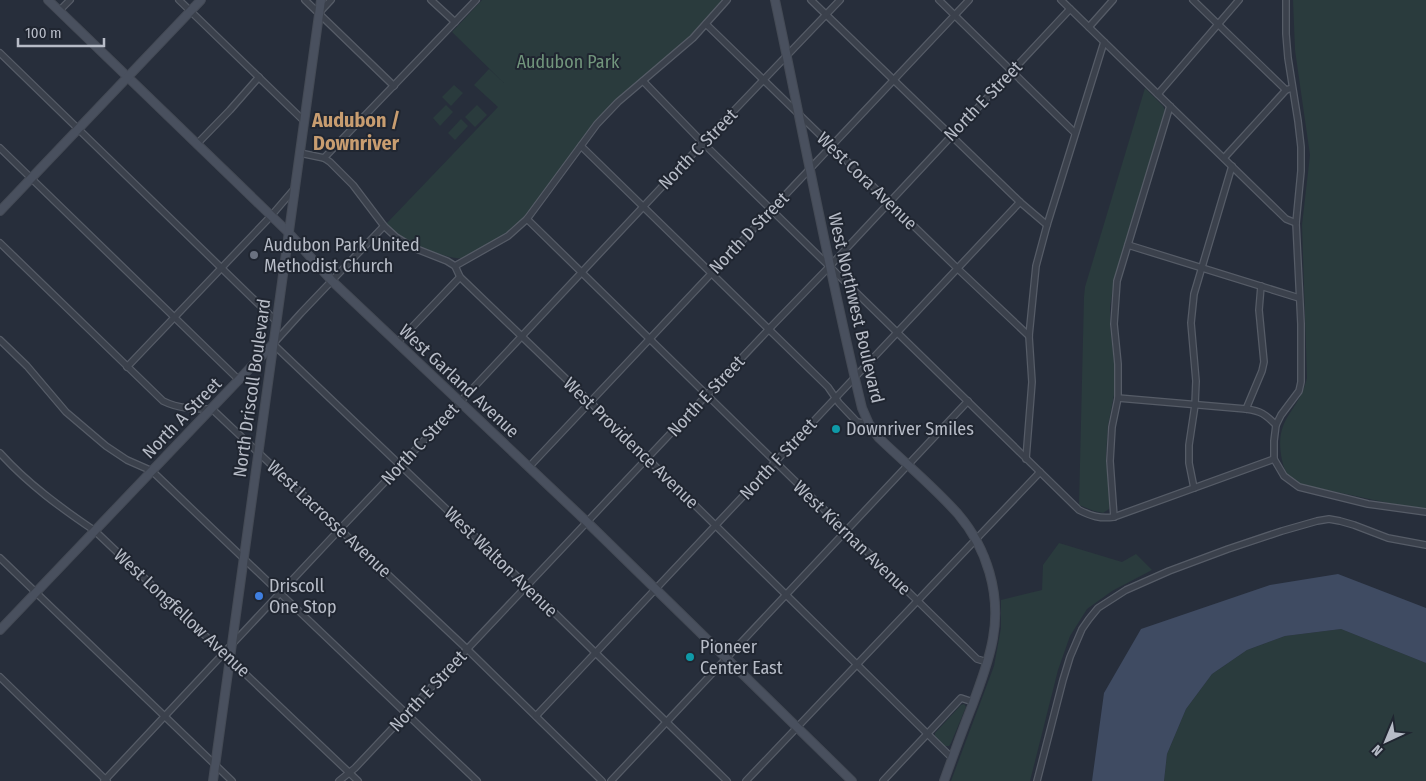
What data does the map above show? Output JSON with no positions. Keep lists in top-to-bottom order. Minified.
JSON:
{"streets":{"main road":["West Northwest Boulevard","West Garland Avenue","North Driscoll Boulevard","North A Street"],"street":["North E Street","North C Street","West Cora Avenue","North D Street","West Providence Avenue","North F Street","West Lacrosse Avenue","West Kiernan Avenue","West Walton Avenue","West Longfellow Avenue"]},"crossings":[["North E Street","West Cora Avenue"],["North E Street","West Northwest Boulevard"],["North E Street","West Garland Avenue"],["North E Street","West Providence Avenue"],["North E Street","West Lacrosse Avenue"],["North E Street","West Kiernan Avenue"],["North E Street","West Walton Avenue"],["North E Street","West Longfellow Avenue"],["North C Street","West Cora Avenue"],["North C Street","West Northwest Boulevard"],["North C Street","West Garland Avenue"],["North C Street","North Driscoll Boulevard"],["North C Street","West Providence Avenue"],["North C Street","West Lacrosse Avenue"],["North C Street","West Kiernan Avenue"],["North C Street","West Walton Avenue"],["West Cora Avenue","North D Street"],["West Cora Avenue","West Northwest Boulevard"],["West Cora Avenue","North F Street"],["North D Street","West Northwest Boulevard"],["North D Street","West Garland Avenue"],["North D Street","West Providence Avenue"],["North D Street","West Kiernan Avenue"],["West Northwest Boulevard","West Providence Avenue"],["West Northwest Boulevard","North F Street"],["West Northwest Boulevard","West Kiernan Avenue"],["West Garland Avenue","North Driscoll Boulevard"],["West Garland Avenue","North A Street"],["West Garland Avenue","North F Street"],["North Driscoll Boulevard","North A Street"],["North Driscoll Boulevard","West Lacrosse Avenue"],["North Driscoll Boulevard","West Walton Avenue"],["North Driscoll Boulevard","West Longfellow Avenue"],["North A Street","West Lacrosse Avenue"],["North A Street","West Walton Avenue"],["North A Street","West Longfellow Avenue"],["West Providence Avenue","North F Street"],["North F Street","West Lacrosse Avenue"],["North F Street","West Kiernan Avenue"],["North F Street","West Walton Avenue"]],"districts":["Audubon / Downriver"],"parks":["Audubon Park"],"places":["Audubon Park United Methodist Church","Downriver Smiles","Driscoll One Stop","Pioneer Center East"],"scale_bar":"100 m","north":"bottom left"}
